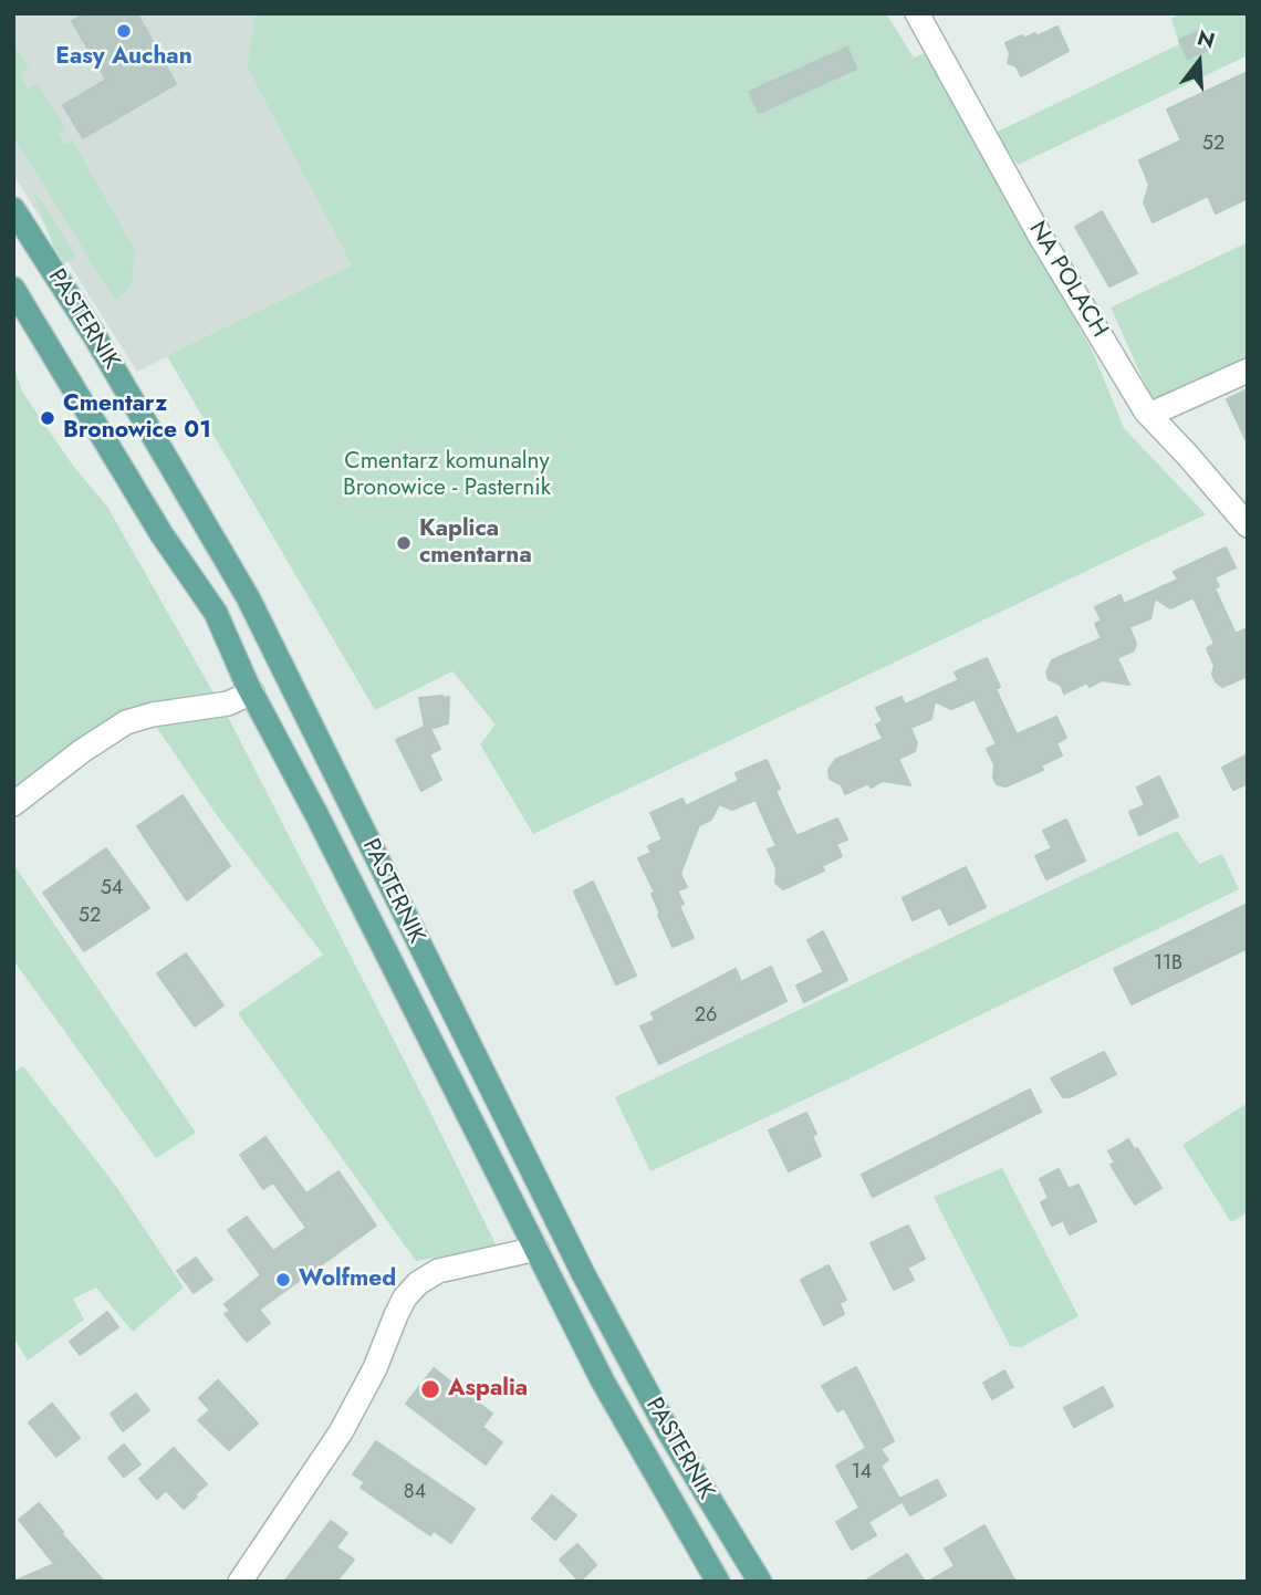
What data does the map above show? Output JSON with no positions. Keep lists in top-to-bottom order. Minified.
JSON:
{"streets":{"main road":["PASTERNIK"],"street":["NA POLACH"]},"parks":["Cmentarz komunalny Bronowice - Pasternik"],"places":["Easy Auchan","Cmentarz Bronowice 01","Kaplica cmentarna","Wolfmed","Aspalia"],"house_numbers":["52","54","52","11B","26","14","84"],"north":"top"}
